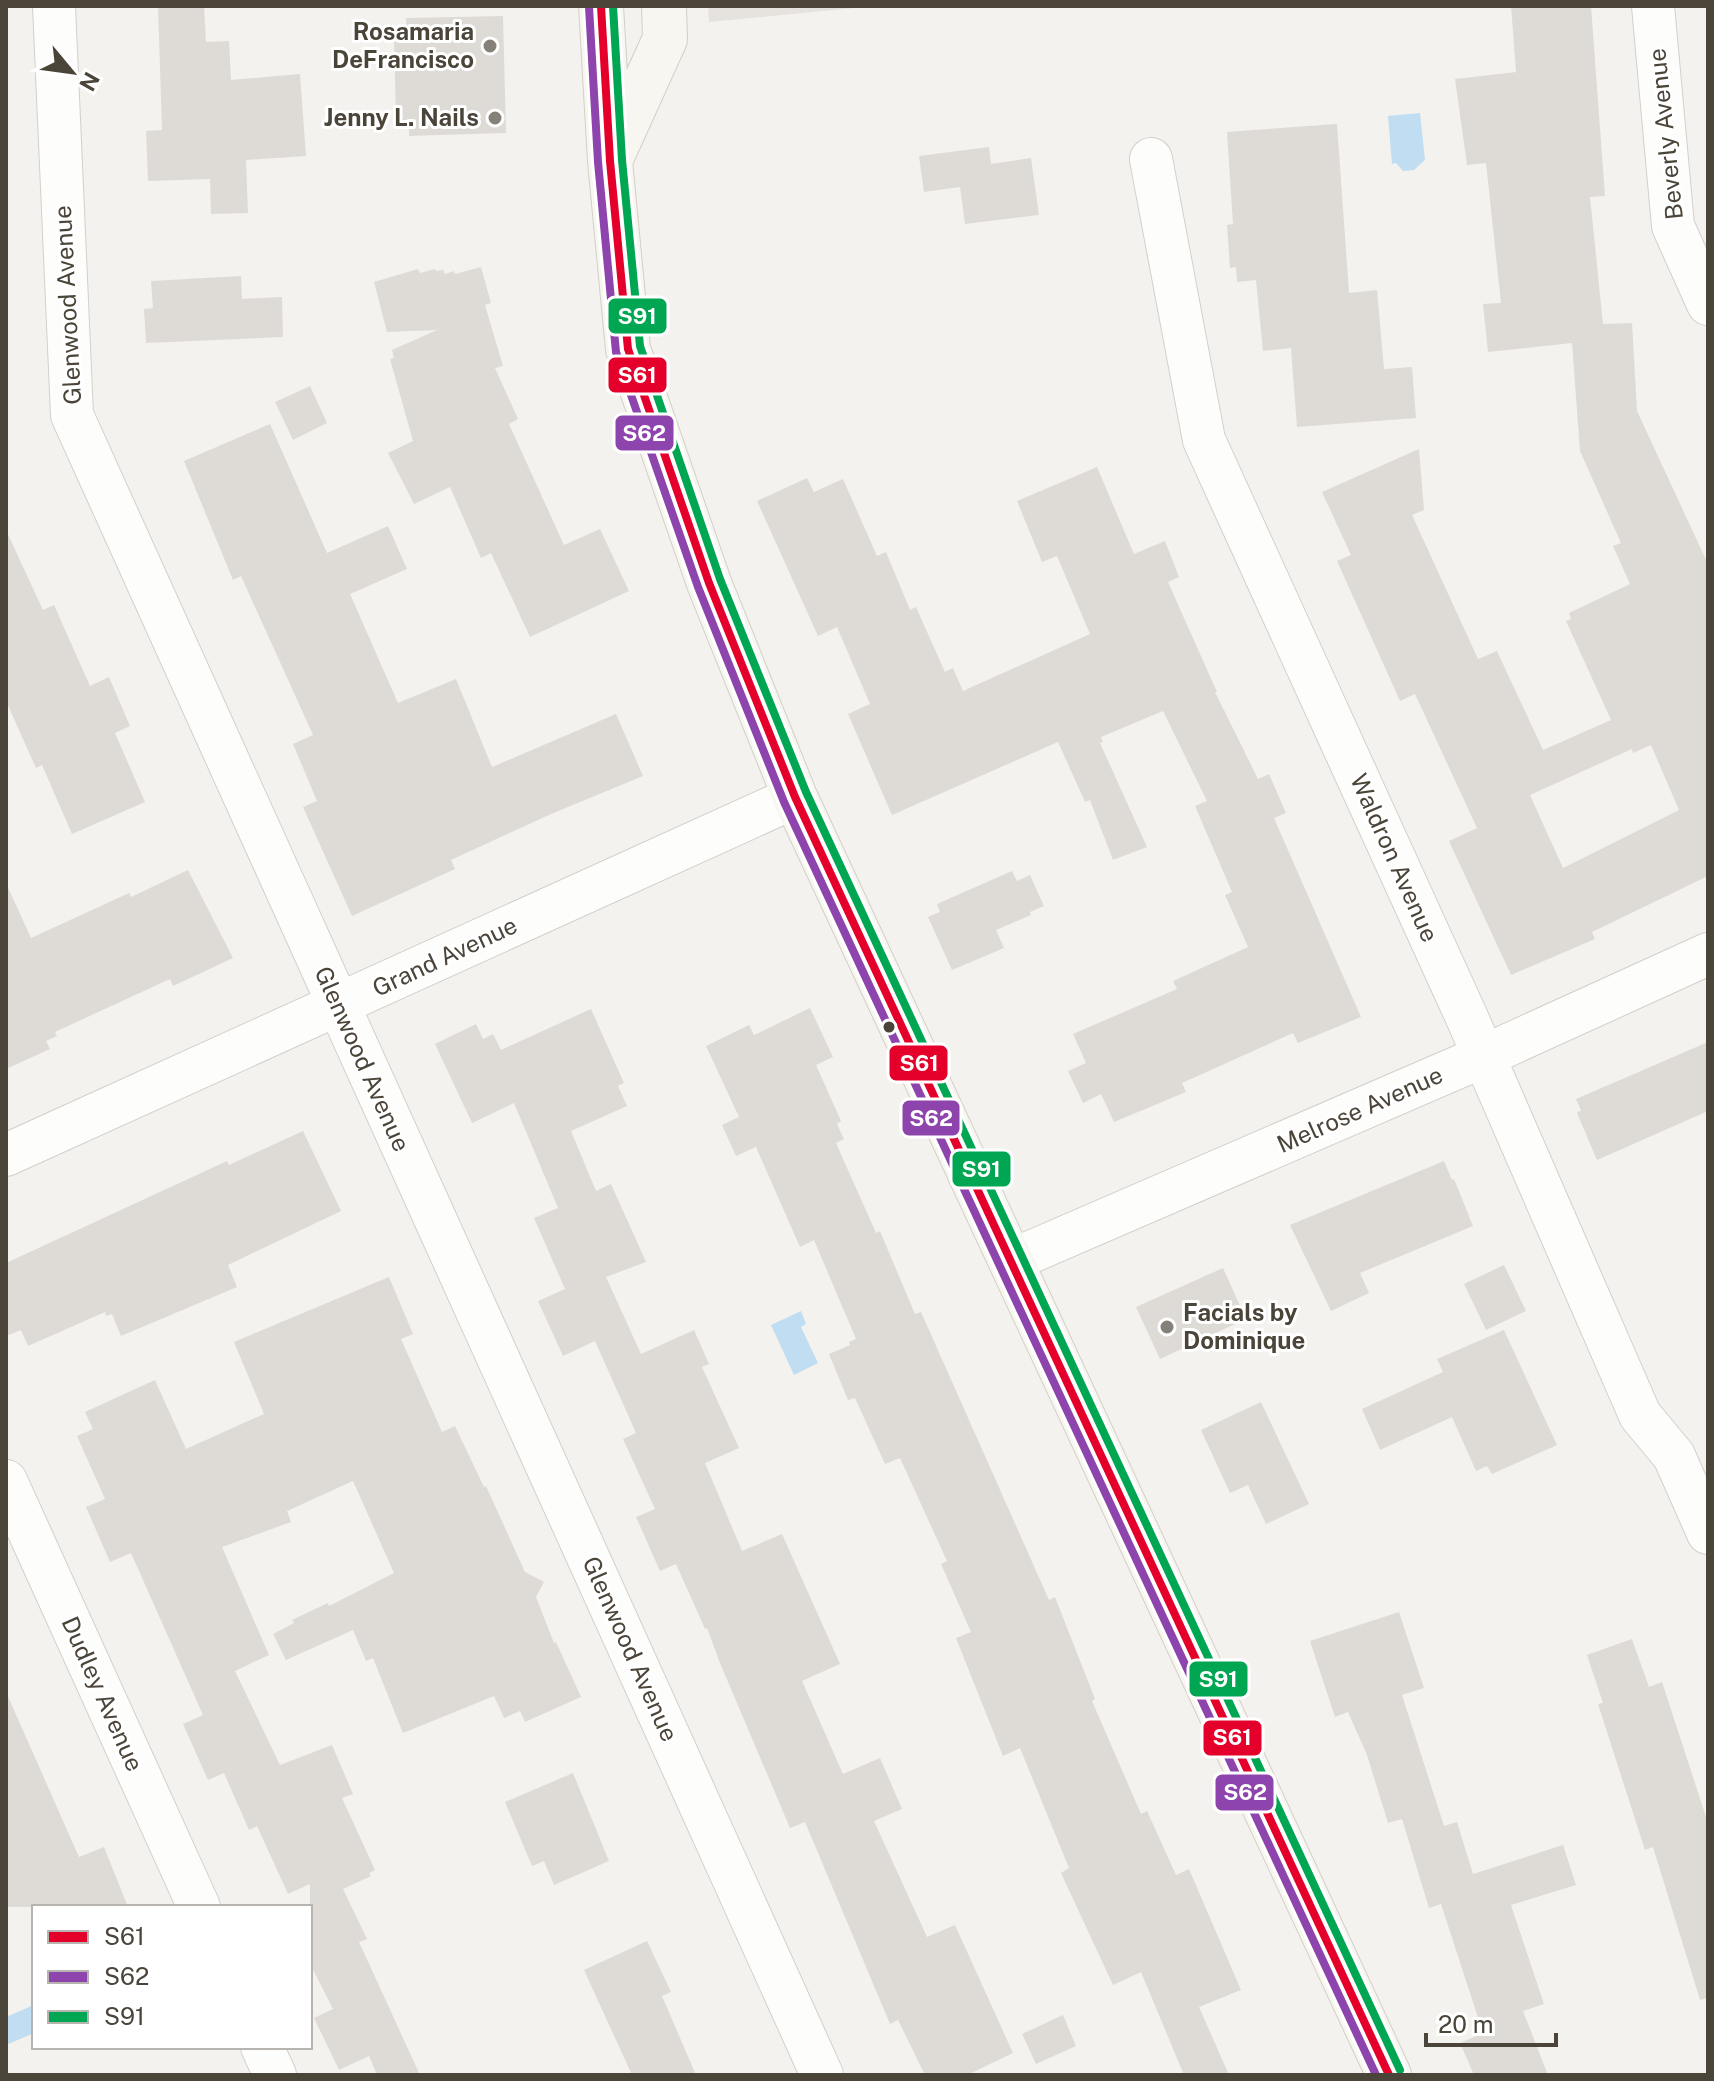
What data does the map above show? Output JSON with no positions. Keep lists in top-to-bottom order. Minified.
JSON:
{"streets":{"street":["Beverly Avenue","Glenwood Avenue","Waldron Avenue","Grand Avenue","Melrose Avenue","Dudley Avenue"]},"crossings":[["Glenwood Avenue","Grand Avenue"],["Waldron Avenue","Melrose Avenue"]],"places":["Rosamaria DeFrancisco","Jenny L. Nails","Facials by Dominique"],"lines":["transit line S61","transit line S91","transit line S62"],"legend":["S61","S62","S91"],"scale_bar":"20 m","north":"bottom right"}
